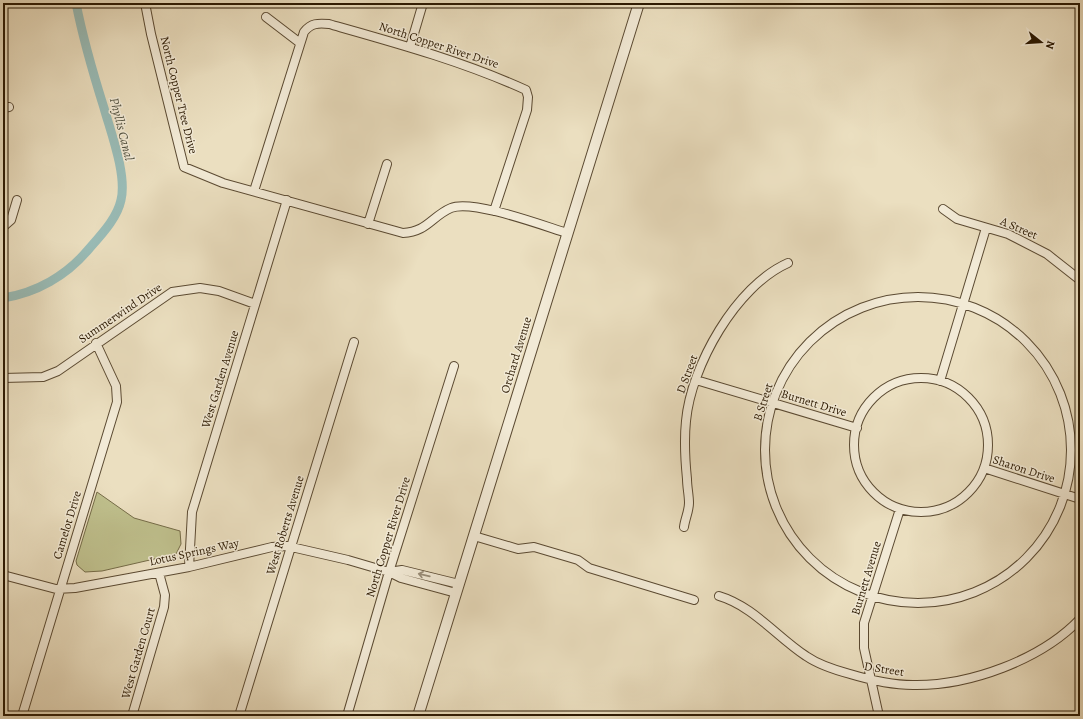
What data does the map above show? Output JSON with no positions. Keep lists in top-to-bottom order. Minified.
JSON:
{"streets":{"street":["North Copper River Drive","North Copper Tree Drive","A Street","Summerwind Drive","Orchard Avenue","D Street","West Garden Avenue","B Street","Burnett Drive","Sharon Drive","Camelot Drive","West Roberts Avenue","Lotus Springs Way","Burnett Avenue","West Garden Court"]},"crossings":[["North Copper River Drive","North Copper Tree Drive"],["North Copper River Drive","Lotus Springs Way"],["North Copper Tree Drive","Orchard Avenue"],["North Copper Tree Drive","West Garden Avenue"],["Summerwind Drive","West Garden Avenue"],["Summerwind Drive","Camelot Drive"],["Orchard Avenue","Lotus Springs Way"],["D Street","Burnett Drive"],["D Street","Burnett Avenue"],["West Garden Avenue","Lotus Springs Way"],["B Street","Burnett Drive"],["B Street","Sharon Drive"],["B Street","Burnett Avenue"],["Burnett Drive","Sharon Drive"],["Burnett Drive","Burnett Avenue"],["Sharon Drive","Burnett Avenue"],["Camelot Drive","Lotus Springs Way"],["West Roberts Avenue","Lotus Springs Way"],["Lotus Springs Way","West Garden Court"]],"water":["Phyllis Canal"],"north":"right"}
